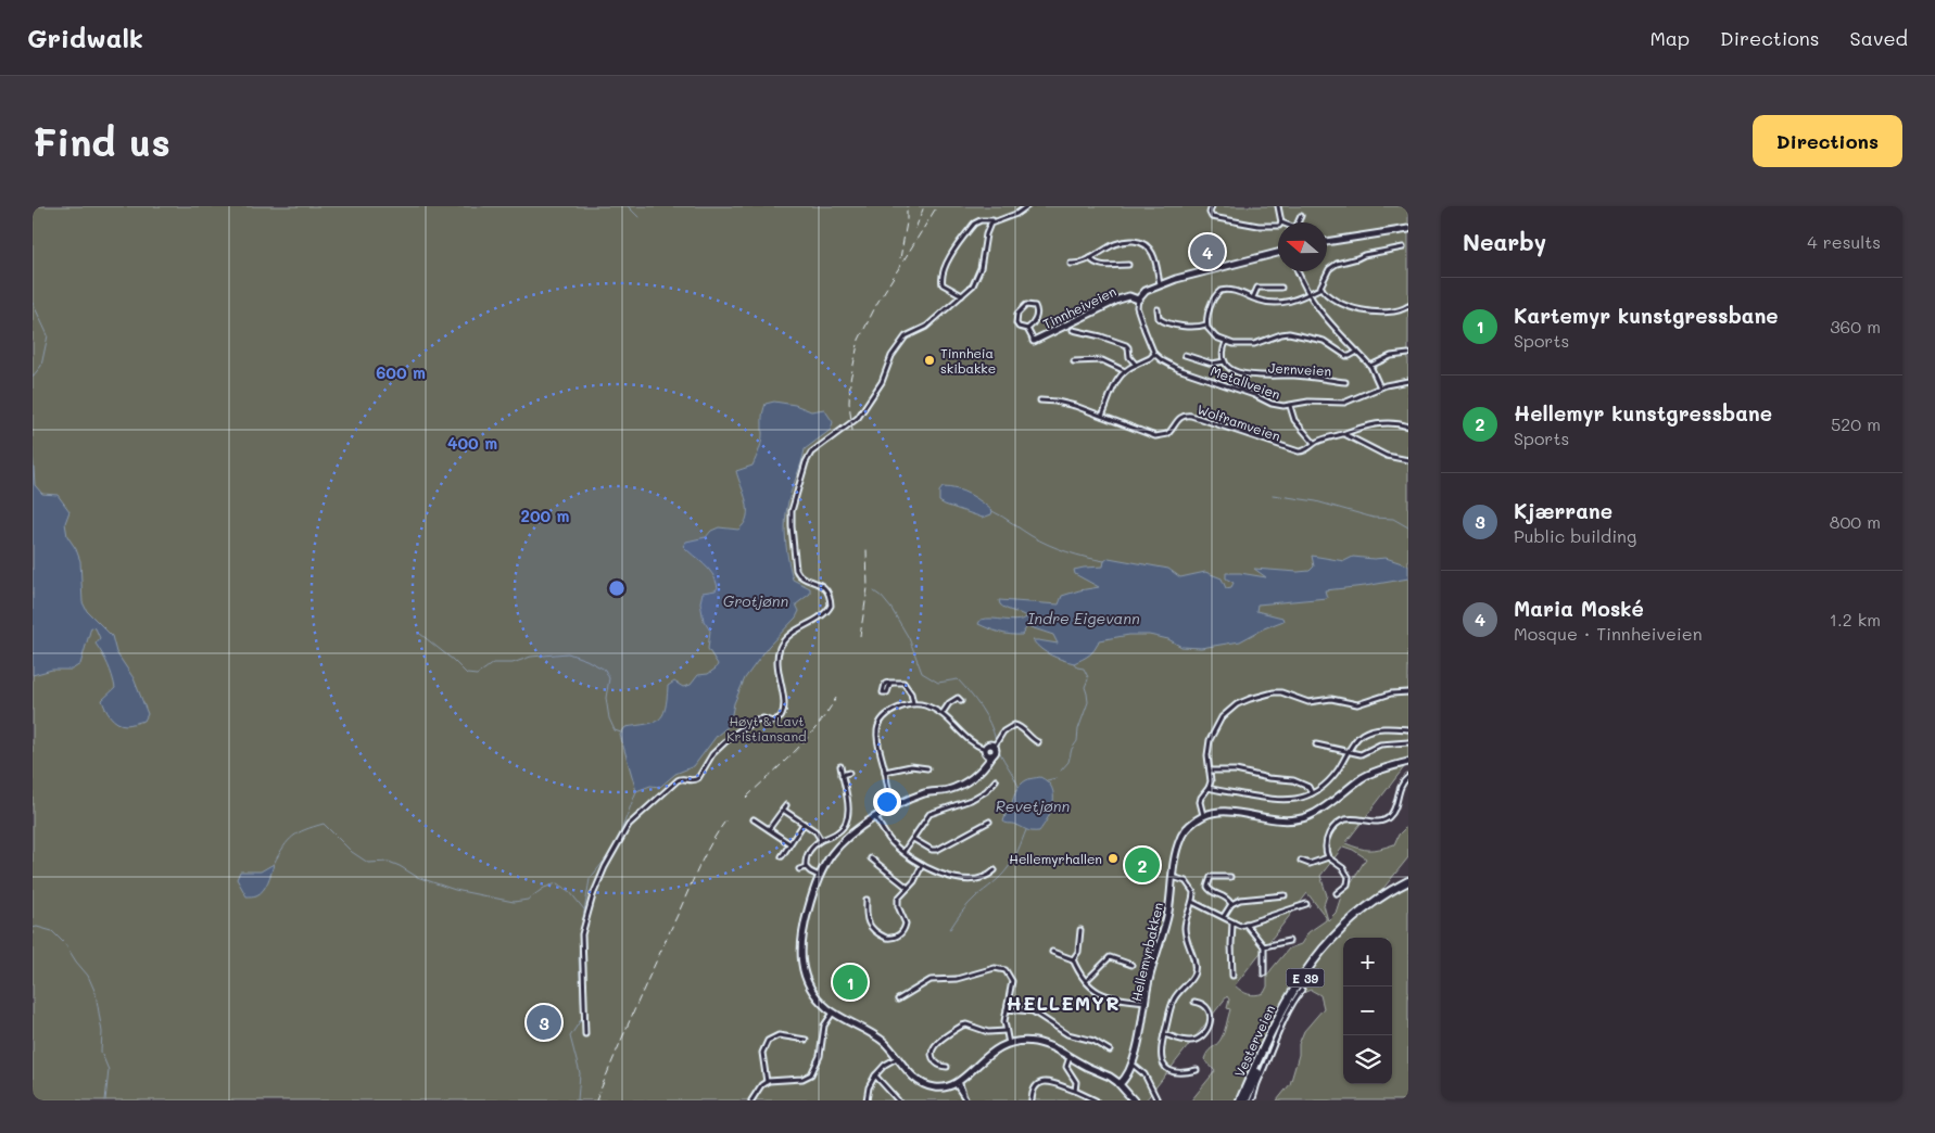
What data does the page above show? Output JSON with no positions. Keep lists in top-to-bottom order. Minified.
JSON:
{"streets":{"highway":["E 39","Vesterveien"],"street":["Tinnheiveien","Jernveien","Metallveien","Wolframveien","Hellemyrbakken"]},"crossings":[["Metallveien","Wolframveien"]],"districts":["HELLEMYR"],"water":["Grotjønn","Indre Eigevann","Revetjønn"],"parks":["Høyt & Lavt Kristiansand"],"places":["Tinnheia skibakke","Hellemyrhallen"],"north":"left","page":{"header":"Gridwalk","nav":["Map","Directions","Saved"],"buttons":"Directions","title":"Find us","heading":["Nearby","4 results"],"pins":["4","2","1","3"],"list":[{"mark":"1","name":"Kartemyr kunstgressbane","note":"Sports","value":"360 m"},{"mark":"2","name":"Hellemyr kunstgressbane","note":"Sports","value":"520 m"},{"mark":"3","name":"Kjærrane","note":"Public building","value":"800 m"},{"mark":"4","name":"Maria Moské","note":"Mosque · Tinnheiveien","value":"1.2 km"}],"map_buttons":["+","−"]},"rings":["600 m","400 m","200 m"]}
